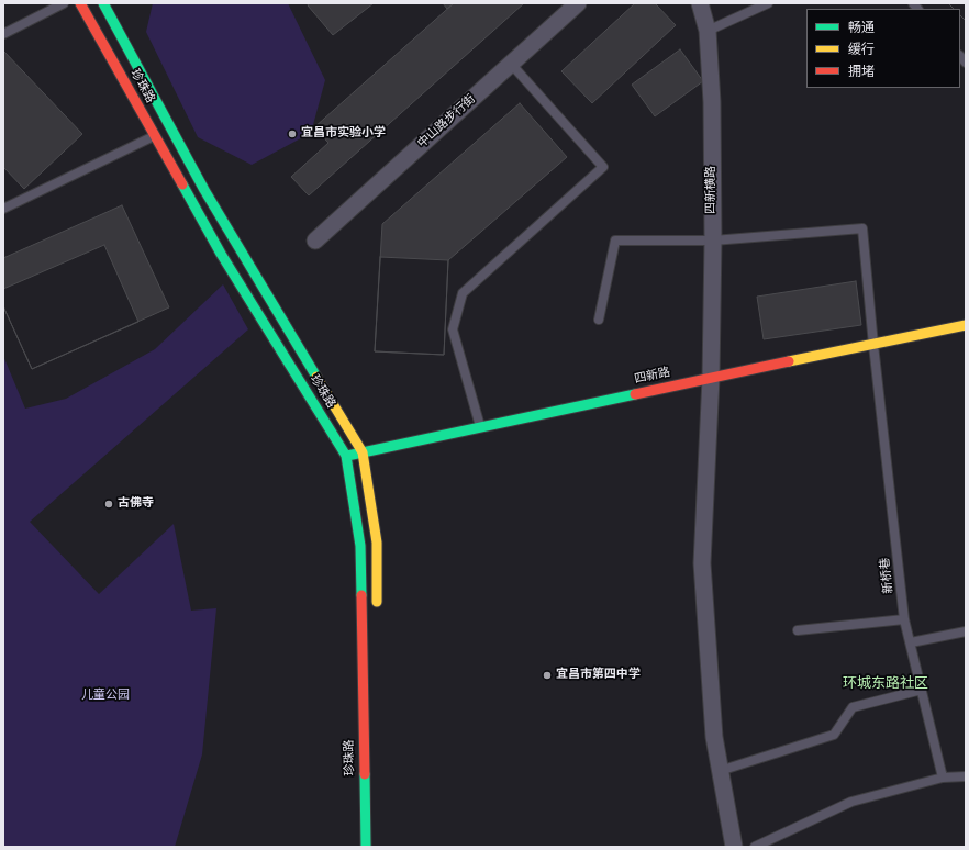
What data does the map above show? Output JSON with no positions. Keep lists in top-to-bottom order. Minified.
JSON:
{"streets":{"main road":["珍珠路","四新路"],"street":["中山路步行街","四新横路"],"lane":["新桥巷"]},"crossings":[["珍珠路","四新路"],["四新横路","四新路"],["四新横路","新桥巷"],["四新路","新桥巷"]],"districts":["环城东路社区"],"parks":["儿童公园"],"places":["宜昌市实验小学","古佛寺","宜昌市第四中学"],"legend":["畅通","缓行","拥堵"]}
